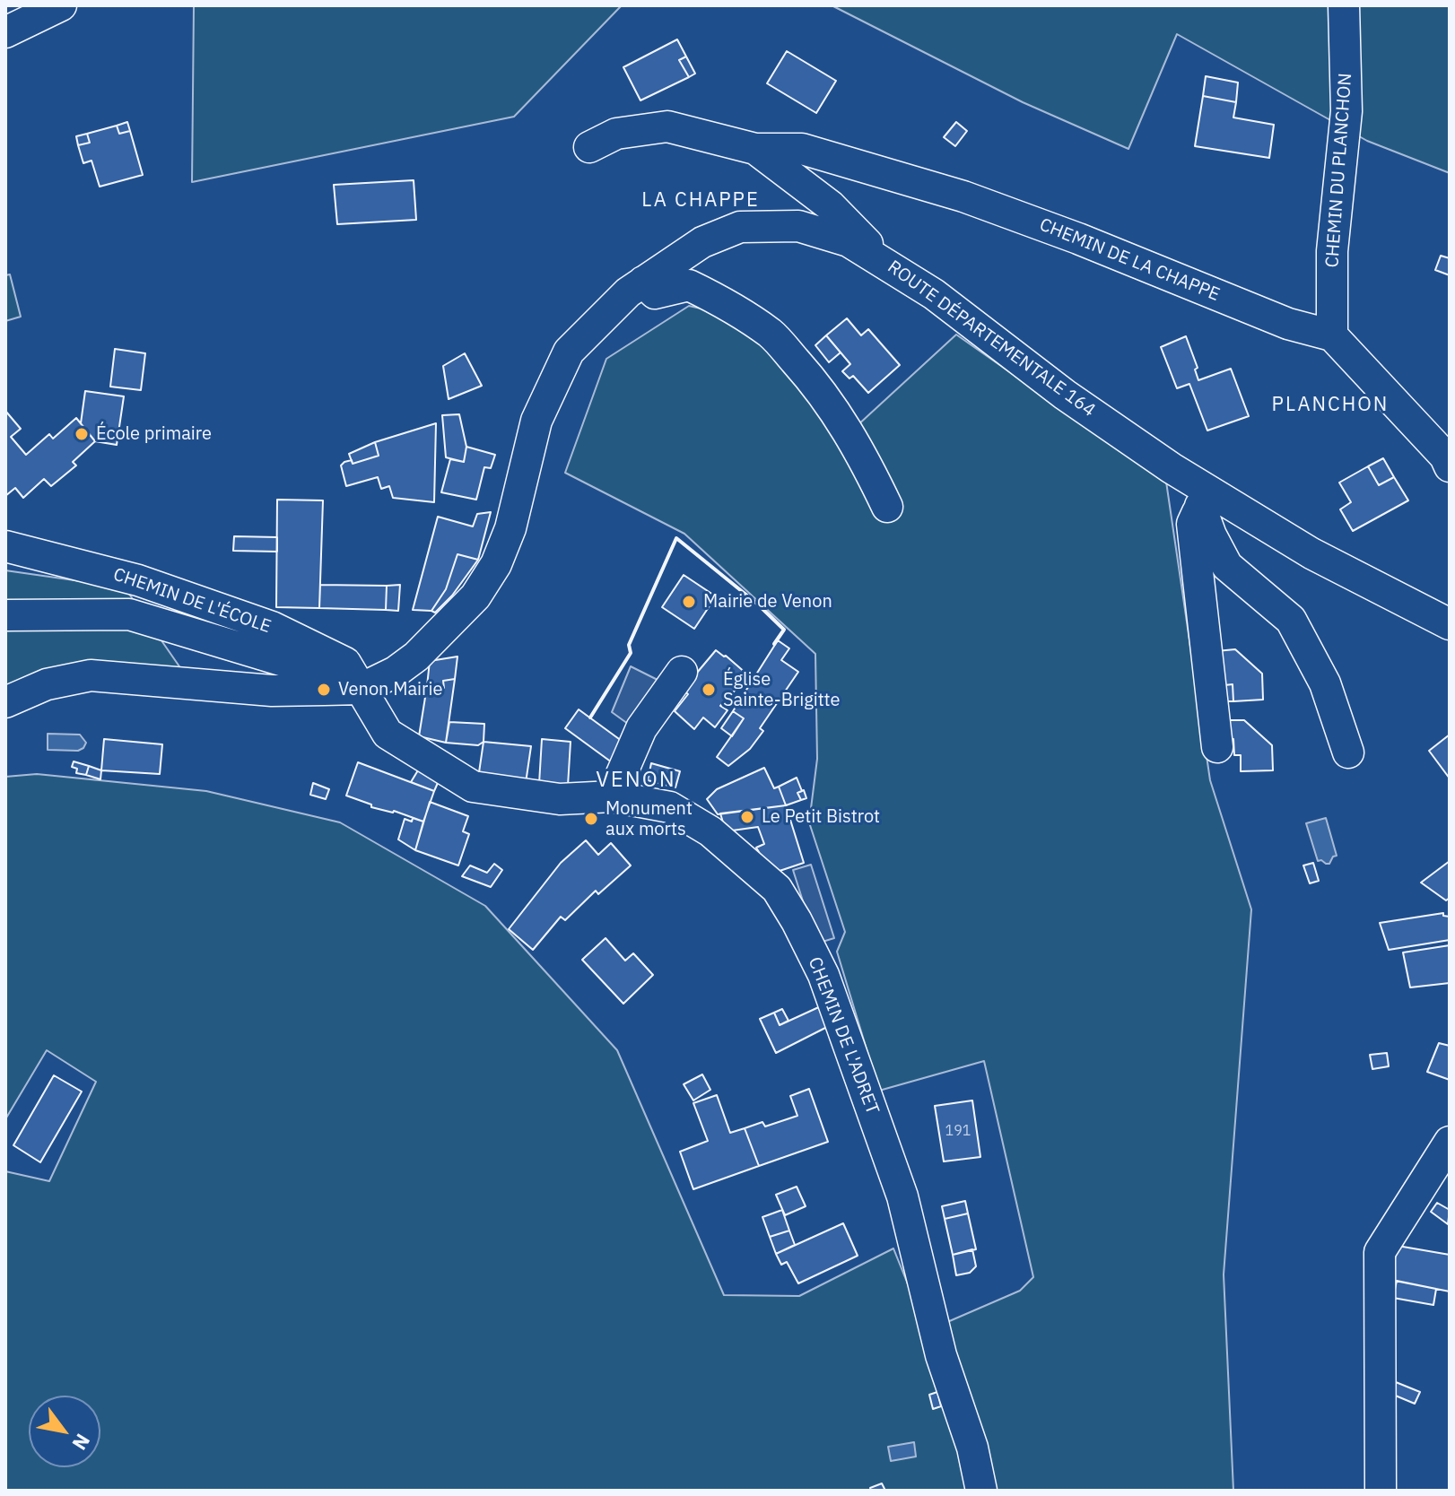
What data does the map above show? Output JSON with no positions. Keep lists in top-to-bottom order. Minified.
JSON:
{"streets":{"street":["CHEMIN DU PLANCHON","CHEMIN DE LA CHAPPE","ROUTE DÉPARTEMENTALE 164","CHEMIN DE L'ÉCOLE","CHEMIN DE L'ADRET"]},"crossings":[["CHEMIN DU PLANCHON","CHEMIN DE LA CHAPPE"],["ROUTE DÉPARTEMENTALE 164","CHEMIN DE L'ÉCOLE"],["ROUTE DÉPARTEMENTALE 164","CHEMIN DE L'ADRET"],["CHEMIN DE L'ÉCOLE","CHEMIN DE L'ADRET"]],"districts":["LA CHAPPE","PLANCHON","VENON"],"places":["École primaire","Mairie de Venon","Venon Mairie","Église Sainte-Brigitte","Le Petit Bistrot","Monument aux morts"],"house_numbers":["191"],"north":"bottom right"}
